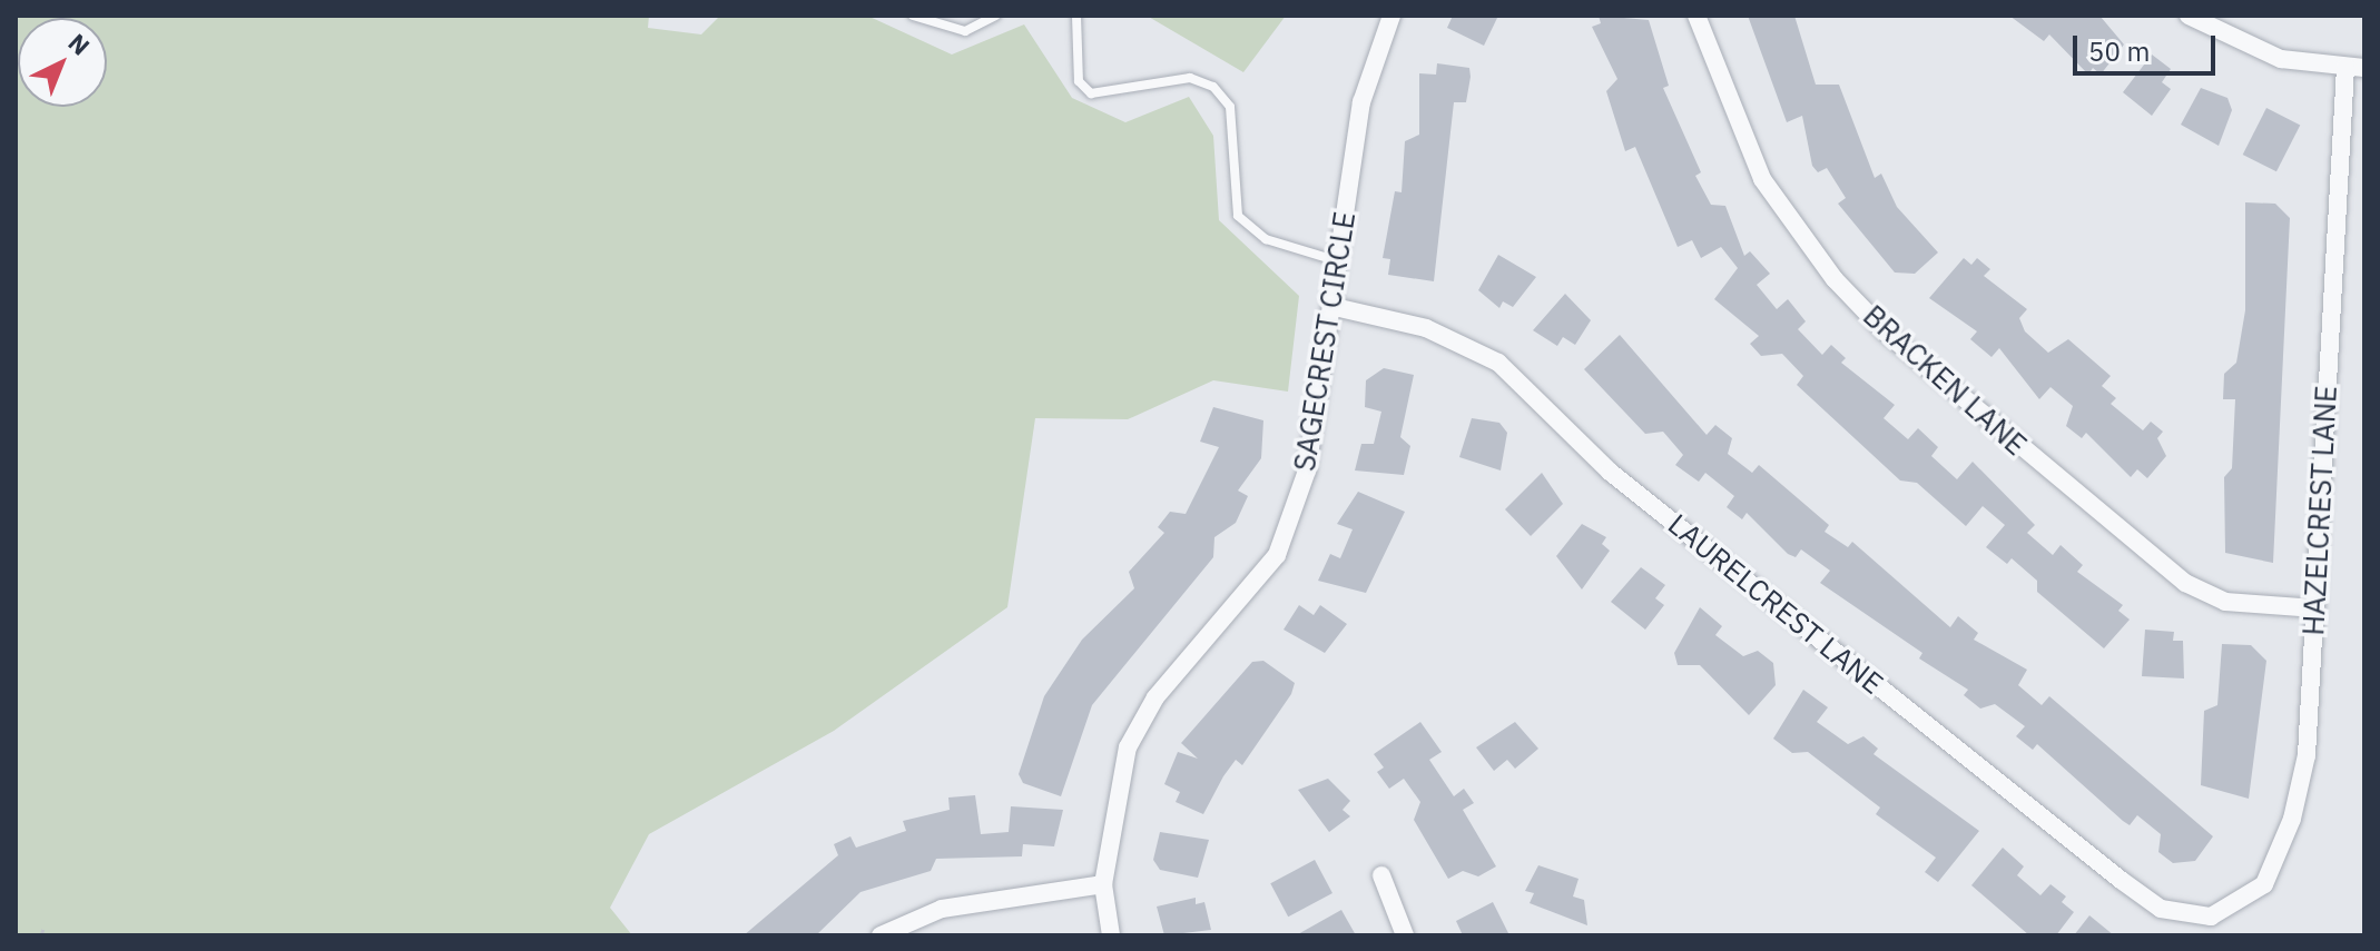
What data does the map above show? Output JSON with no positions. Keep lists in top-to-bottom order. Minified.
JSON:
{"streets":{"street":["SAGECREST CIRCLE","BRACKEN LANE","HAZELCREST LANE","LAURELCREST LANE"]},"crossings":[["SAGECREST CIRCLE","LAURELCREST LANE"],["BRACKEN LANE","HAZELCREST LANE"],["HAZELCREST LANE","LAURELCREST LANE"]],"scale_bar":"50 m","north":"top right"}
